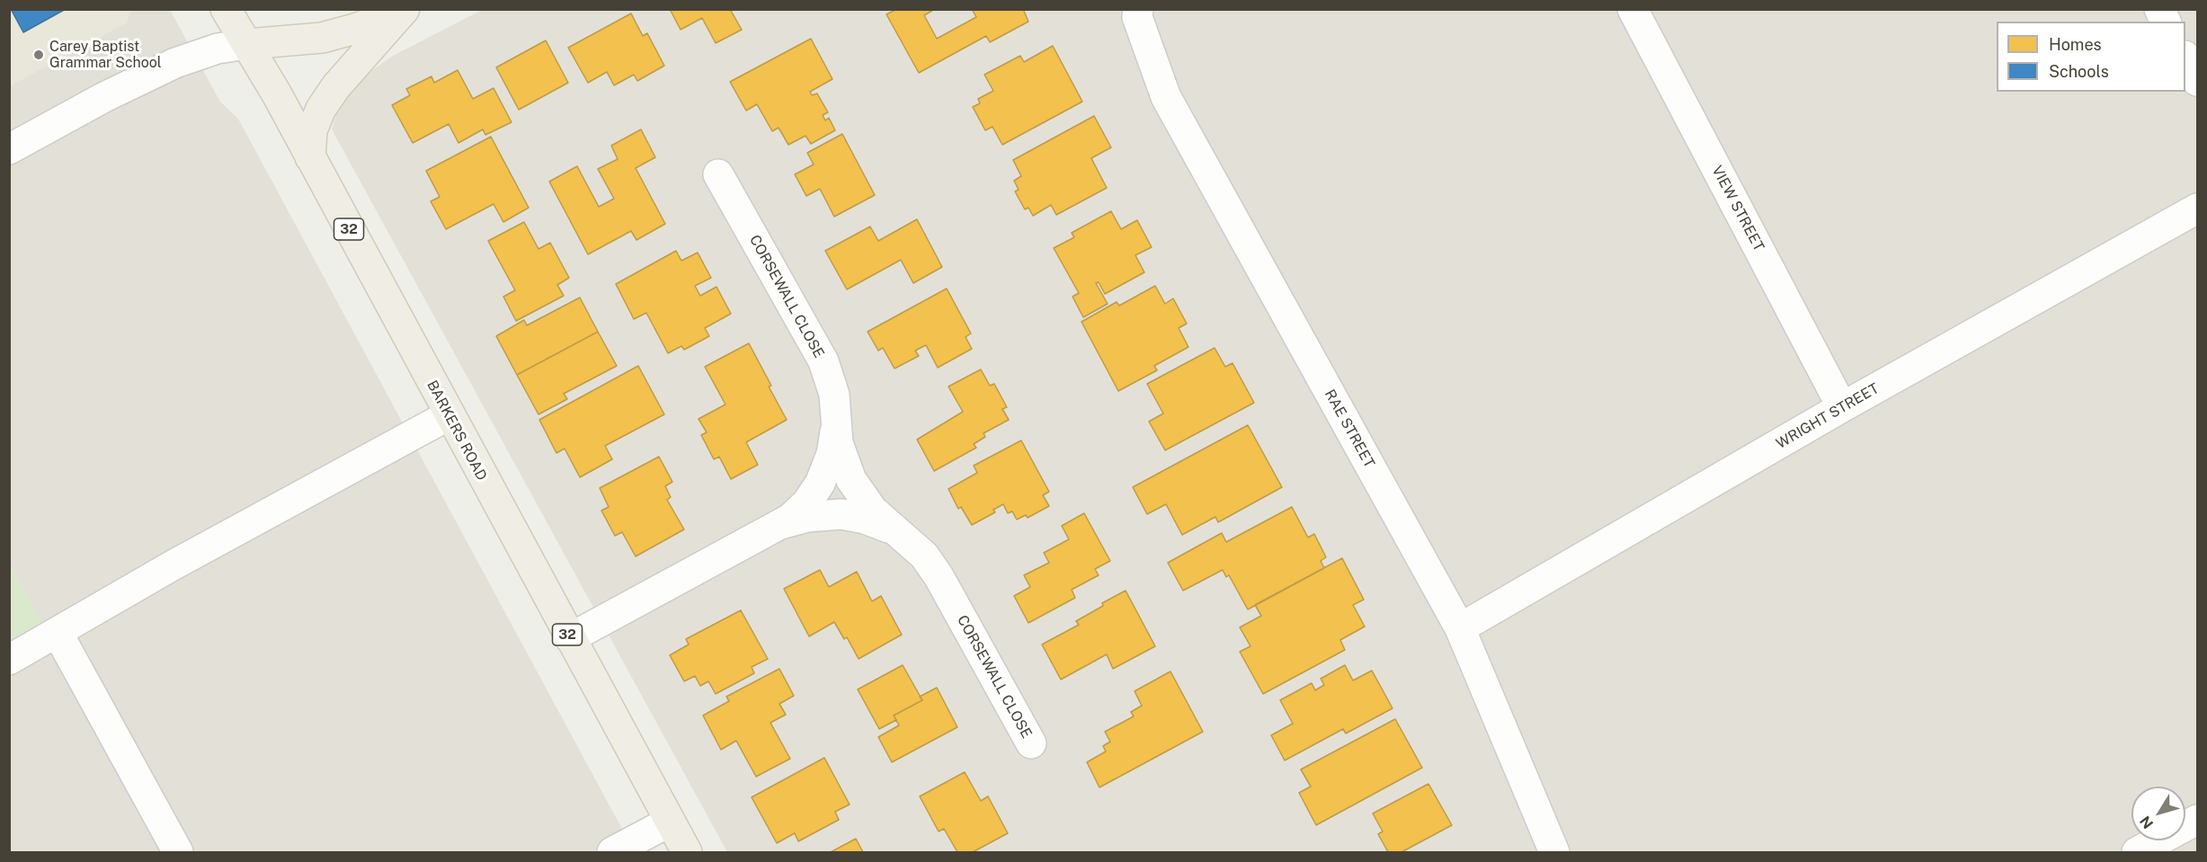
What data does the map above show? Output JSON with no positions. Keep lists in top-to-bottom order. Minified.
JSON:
{"streets":{"main road":["32","BARKERS ROAD"],"street":["VIEW STREET","CORSEWALL CLOSE","WRIGHT STREET","RAE STREET"]},"crossings":[["VIEW STREET","WRIGHT STREET"],["CORSEWALL CLOSE","BARKERS ROAD"],["WRIGHT STREET","RAE STREET"]],"places":["Carey Baptist Grammar School"],"legend":["Homes","Schools"],"north":"bottom left"}
